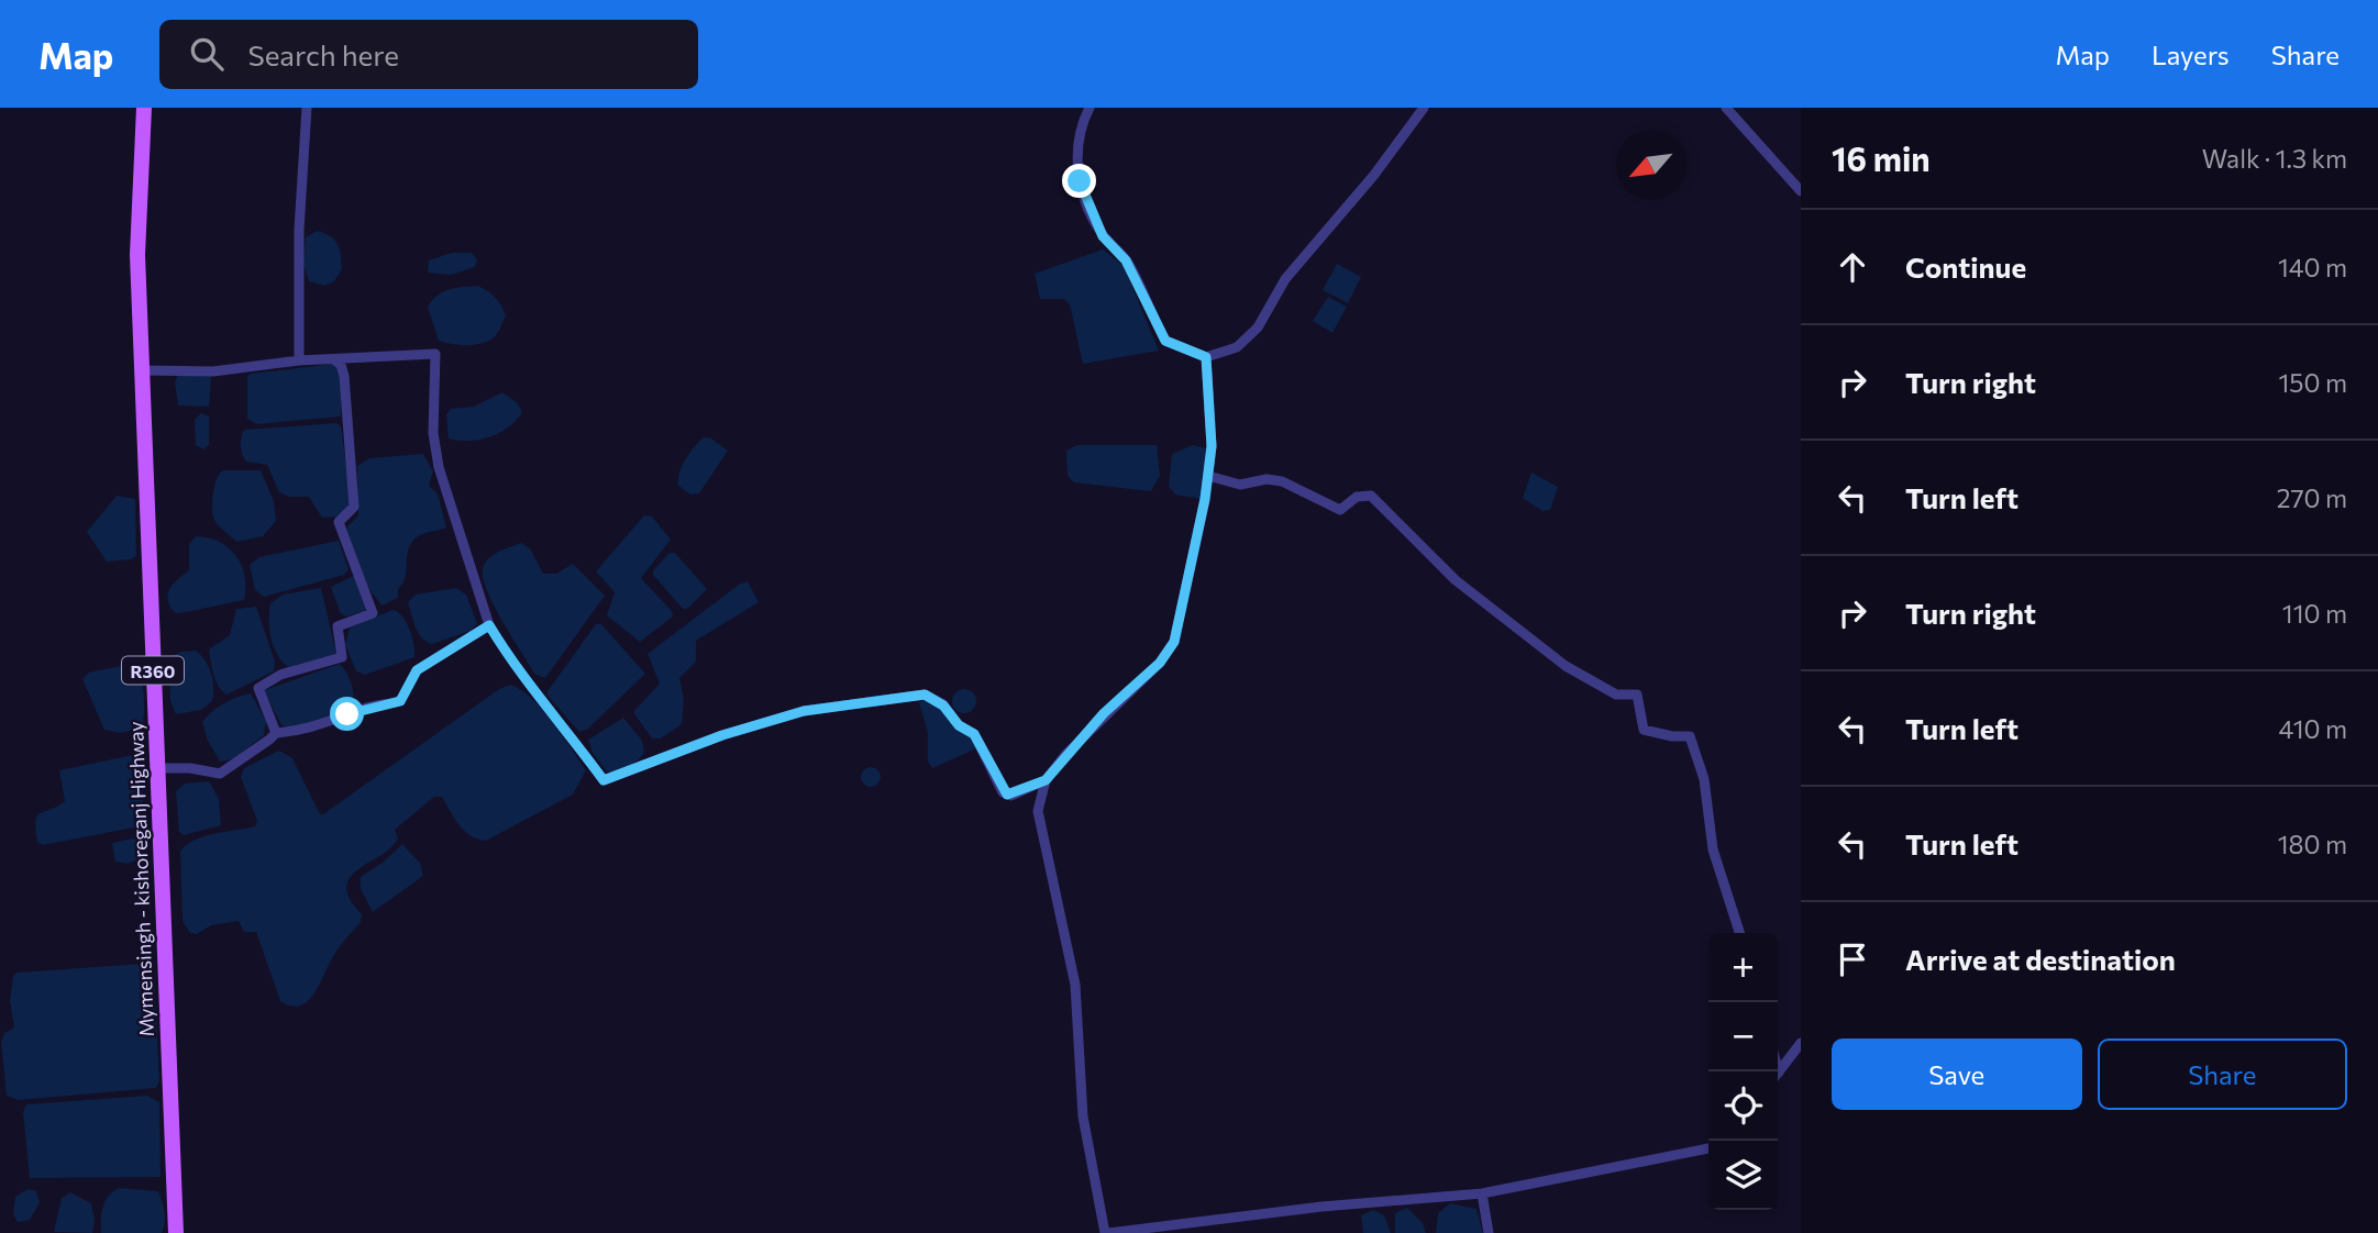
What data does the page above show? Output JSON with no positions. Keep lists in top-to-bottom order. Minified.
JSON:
{"streets":{"main road":["R360","Mymensingh - kishoreganj Highway"]},"north":"bottom left","page":{"header":"Map","search":"Search here","nav":["Map","Layers","Share"],"heading":["16 min","Walk · 1.3 km"],"list":[["Continue","140 m"],["Turn right","150 m"],["Turn left","270 m"],["Turn right","110 m"],["Turn left","410 m"],["Turn left","180 m"],"Arrive at destination"],"map_buttons":["+","−"],"buttons":["Save","Share"]}}
